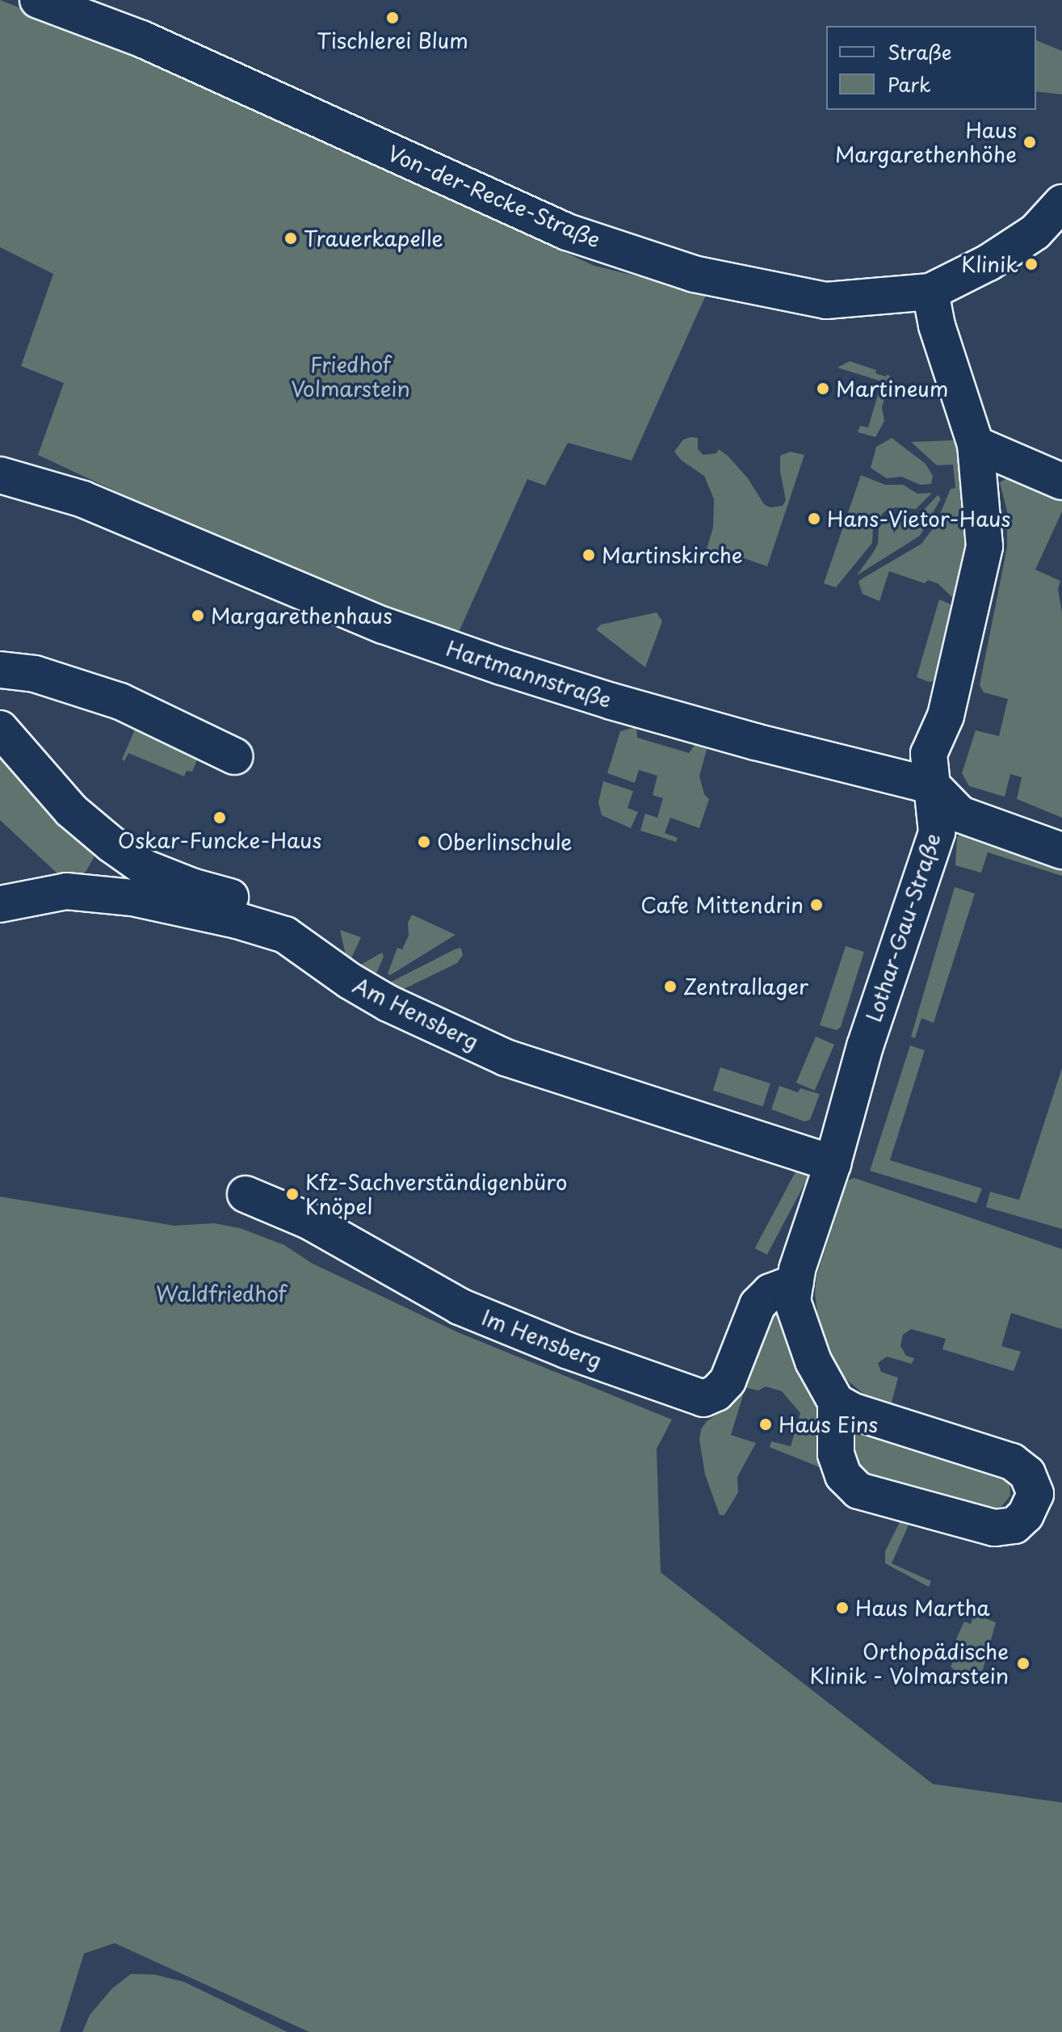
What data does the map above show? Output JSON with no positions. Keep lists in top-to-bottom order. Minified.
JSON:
{"streets":{"street":["Von-der-Recke-Straße","Hartmannstraße","Lothar-Gau-Straße","Am Hensberg","Im Hensberg"]},"crossings":[["Von-der-Recke-Straße","Lothar-Gau-Straße"],["Hartmannstraße","Lothar-Gau-Straße"],["Lothar-Gau-Straße","Am Hensberg"],["Lothar-Gau-Straße","Im Hensberg"]],"parks":["Friedhof Volmarstein","Waldfriedhof"],"places":["Tischlerei Blum","Haus Margarethenhöhe","Trauerkapelle","Klinik","Martineum","Hans-Vietor-Haus","Martinskirche","Margarethenhaus","Oskar-Funcke-Haus","Oberlinschule","Cafe Mittendrin","Zentrallager","Kfz-Sachverständigenbüro Knöpel","Haus Eins","Haus Martha","Orthopädische Klinik - Volmarstein"],"legend":["Straße","Park"]}
